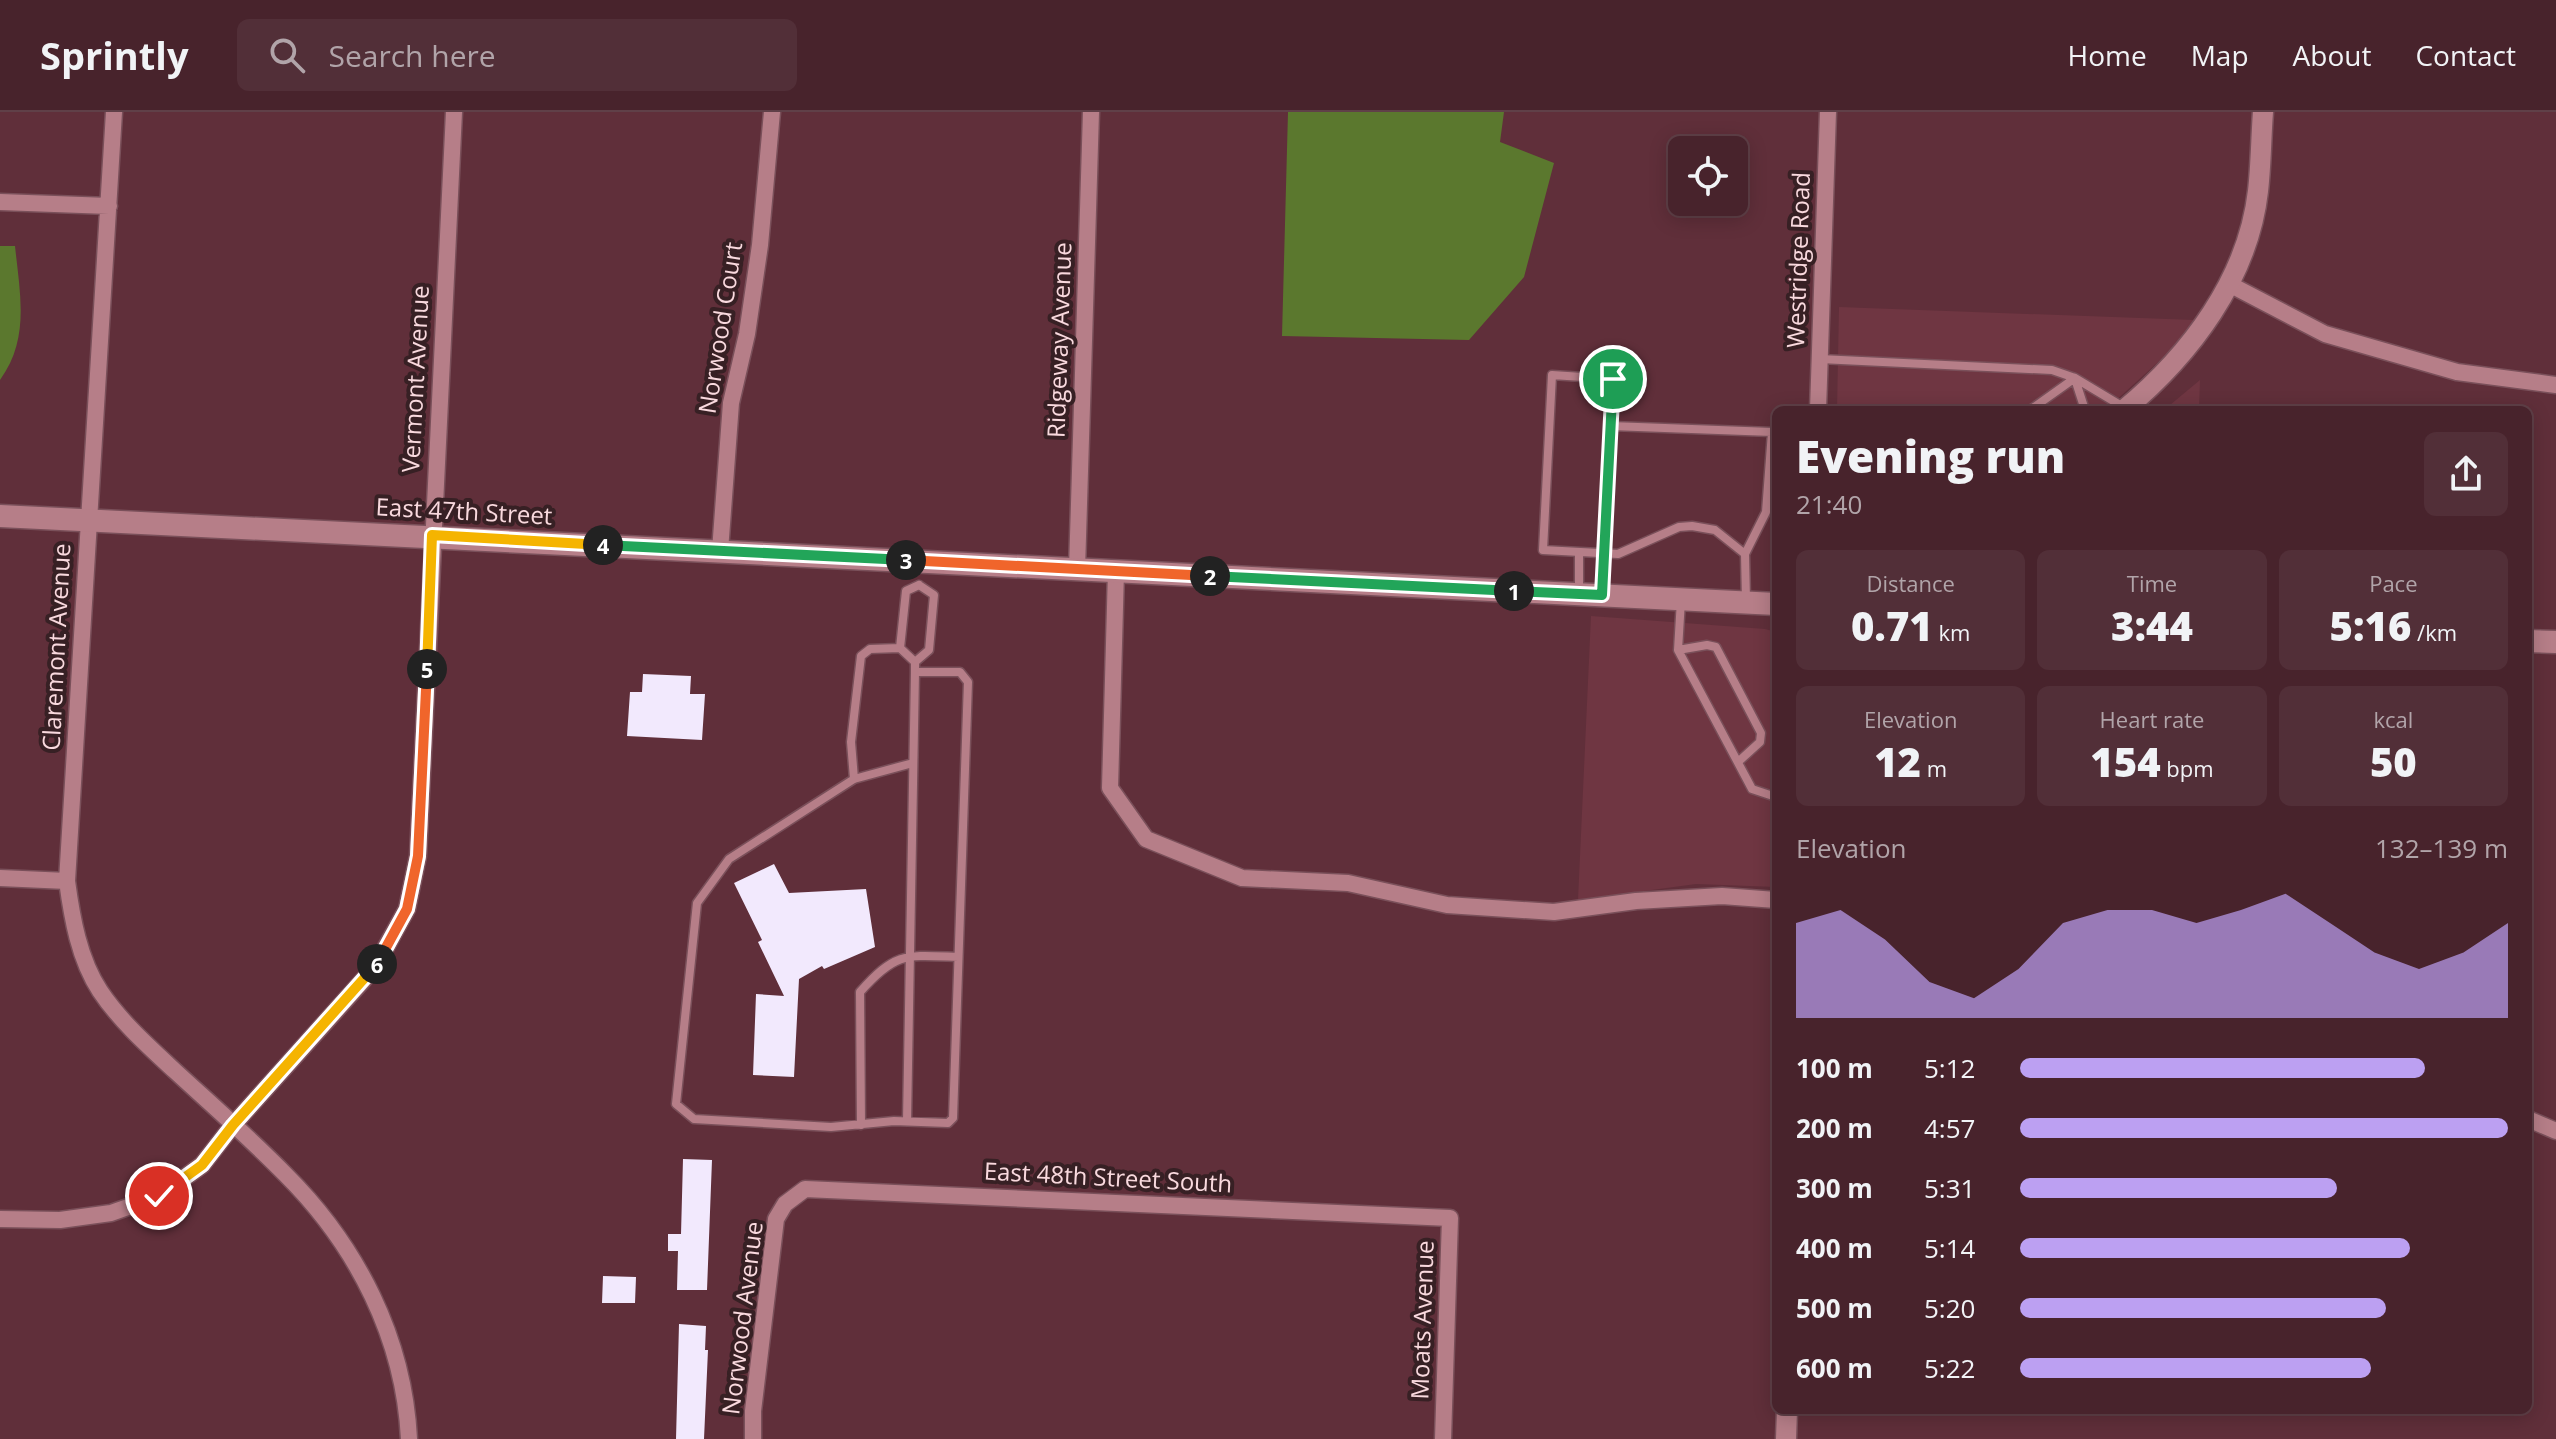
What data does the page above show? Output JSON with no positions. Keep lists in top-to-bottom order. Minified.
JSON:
{"streets":{"main road":["East 47th Street"],"street":["Westridge Road","Norwood Court","Ridgeway Avenue","Vermont Avenue","Claremont Avenue","East 48th Street South","Norwood Avenue","Moats Avenue"]},"crossings":[["Norwood Court","East 47th Street"],["Ridgeway Avenue","East 47th Street"],["Vermont Avenue","East 47th Street"],["Vermont Avenue","Claremont Avenue"],["East 47th Street","Claremont Avenue"],["East 48th Street South","Norwood Avenue"],["East 48th Street South","Moats Avenue"]],"page":{"header":"Sprintly","search":"Search here","nav":["Home","Map","About","Contact"],"heading":["Evening run","21:40"],"pins":["4","3","2","1","5","6"],"stats":[["Distance","0.71 km"],["Time","3:44"],["Pace","5:16 /km"],["Elevation","12 m"],["Heart rate","154 bpm"],["kcal","50"]],"chart":["Elevation","132–139 m"],"list":[{"name":"100 m","note":"5:12"},{"name":"200 m","note":"4:57"},{"name":"300 m","note":"5:31"},{"name":"400 m","note":"5:14"},{"name":"500 m","note":"5:20"},{"name":"600 m","note":"5:22"}]}}
